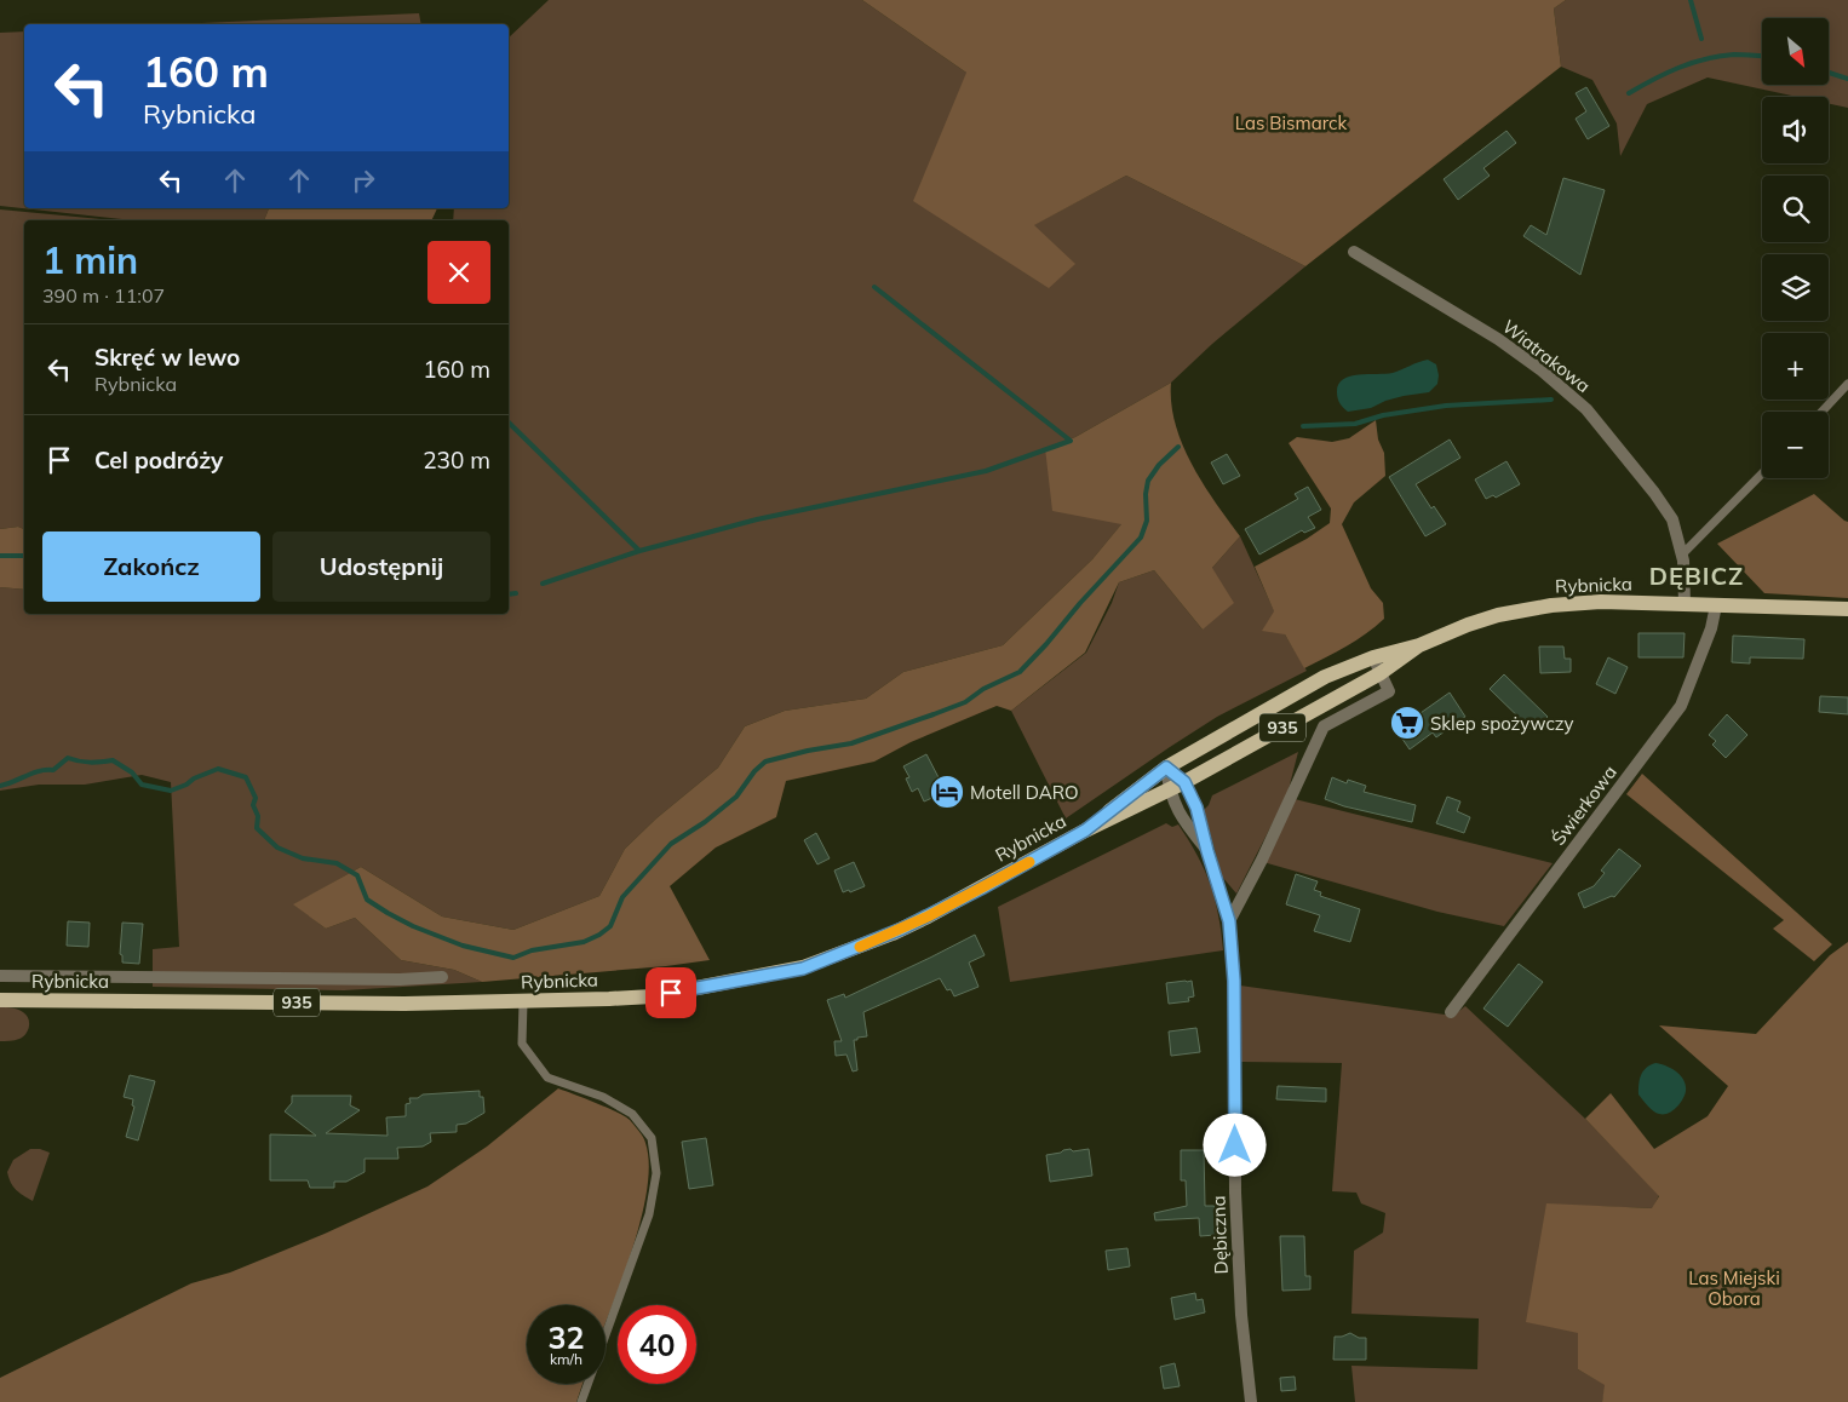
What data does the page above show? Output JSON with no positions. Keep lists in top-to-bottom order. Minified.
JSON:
{"streets":{"main road":["Rybnicka","935"],"street":["Wiatrakowa","Świerkowa","Dębiczna"]},"crossings":[["Wiatrakowa","Rybnicka"],["Rybnicka","Świerkowa"],["Rybnicka","Dębiczna"]],"districts":["DĘBICZ"],"parks":["Las Bismarck","Las Miejski Obora"],"places":{"supermarket":["Sklep spożywczy"],"hotel":["Motell DARO"]},"north":"bottom right","page":{"map_buttons":["+","−"],"turn":["160 m","Rybnicka"],"heading":["1 min","390 m · 11:07"],"list":[{"name":"Skręć w lewo","note":"Rybnicka","value":"160 m"},{"name":"Cel podróży","value":"230 m"}],"buttons":["Zakończ","Udostępnij"],"speed":"32 km/h","limit":"40"}}
